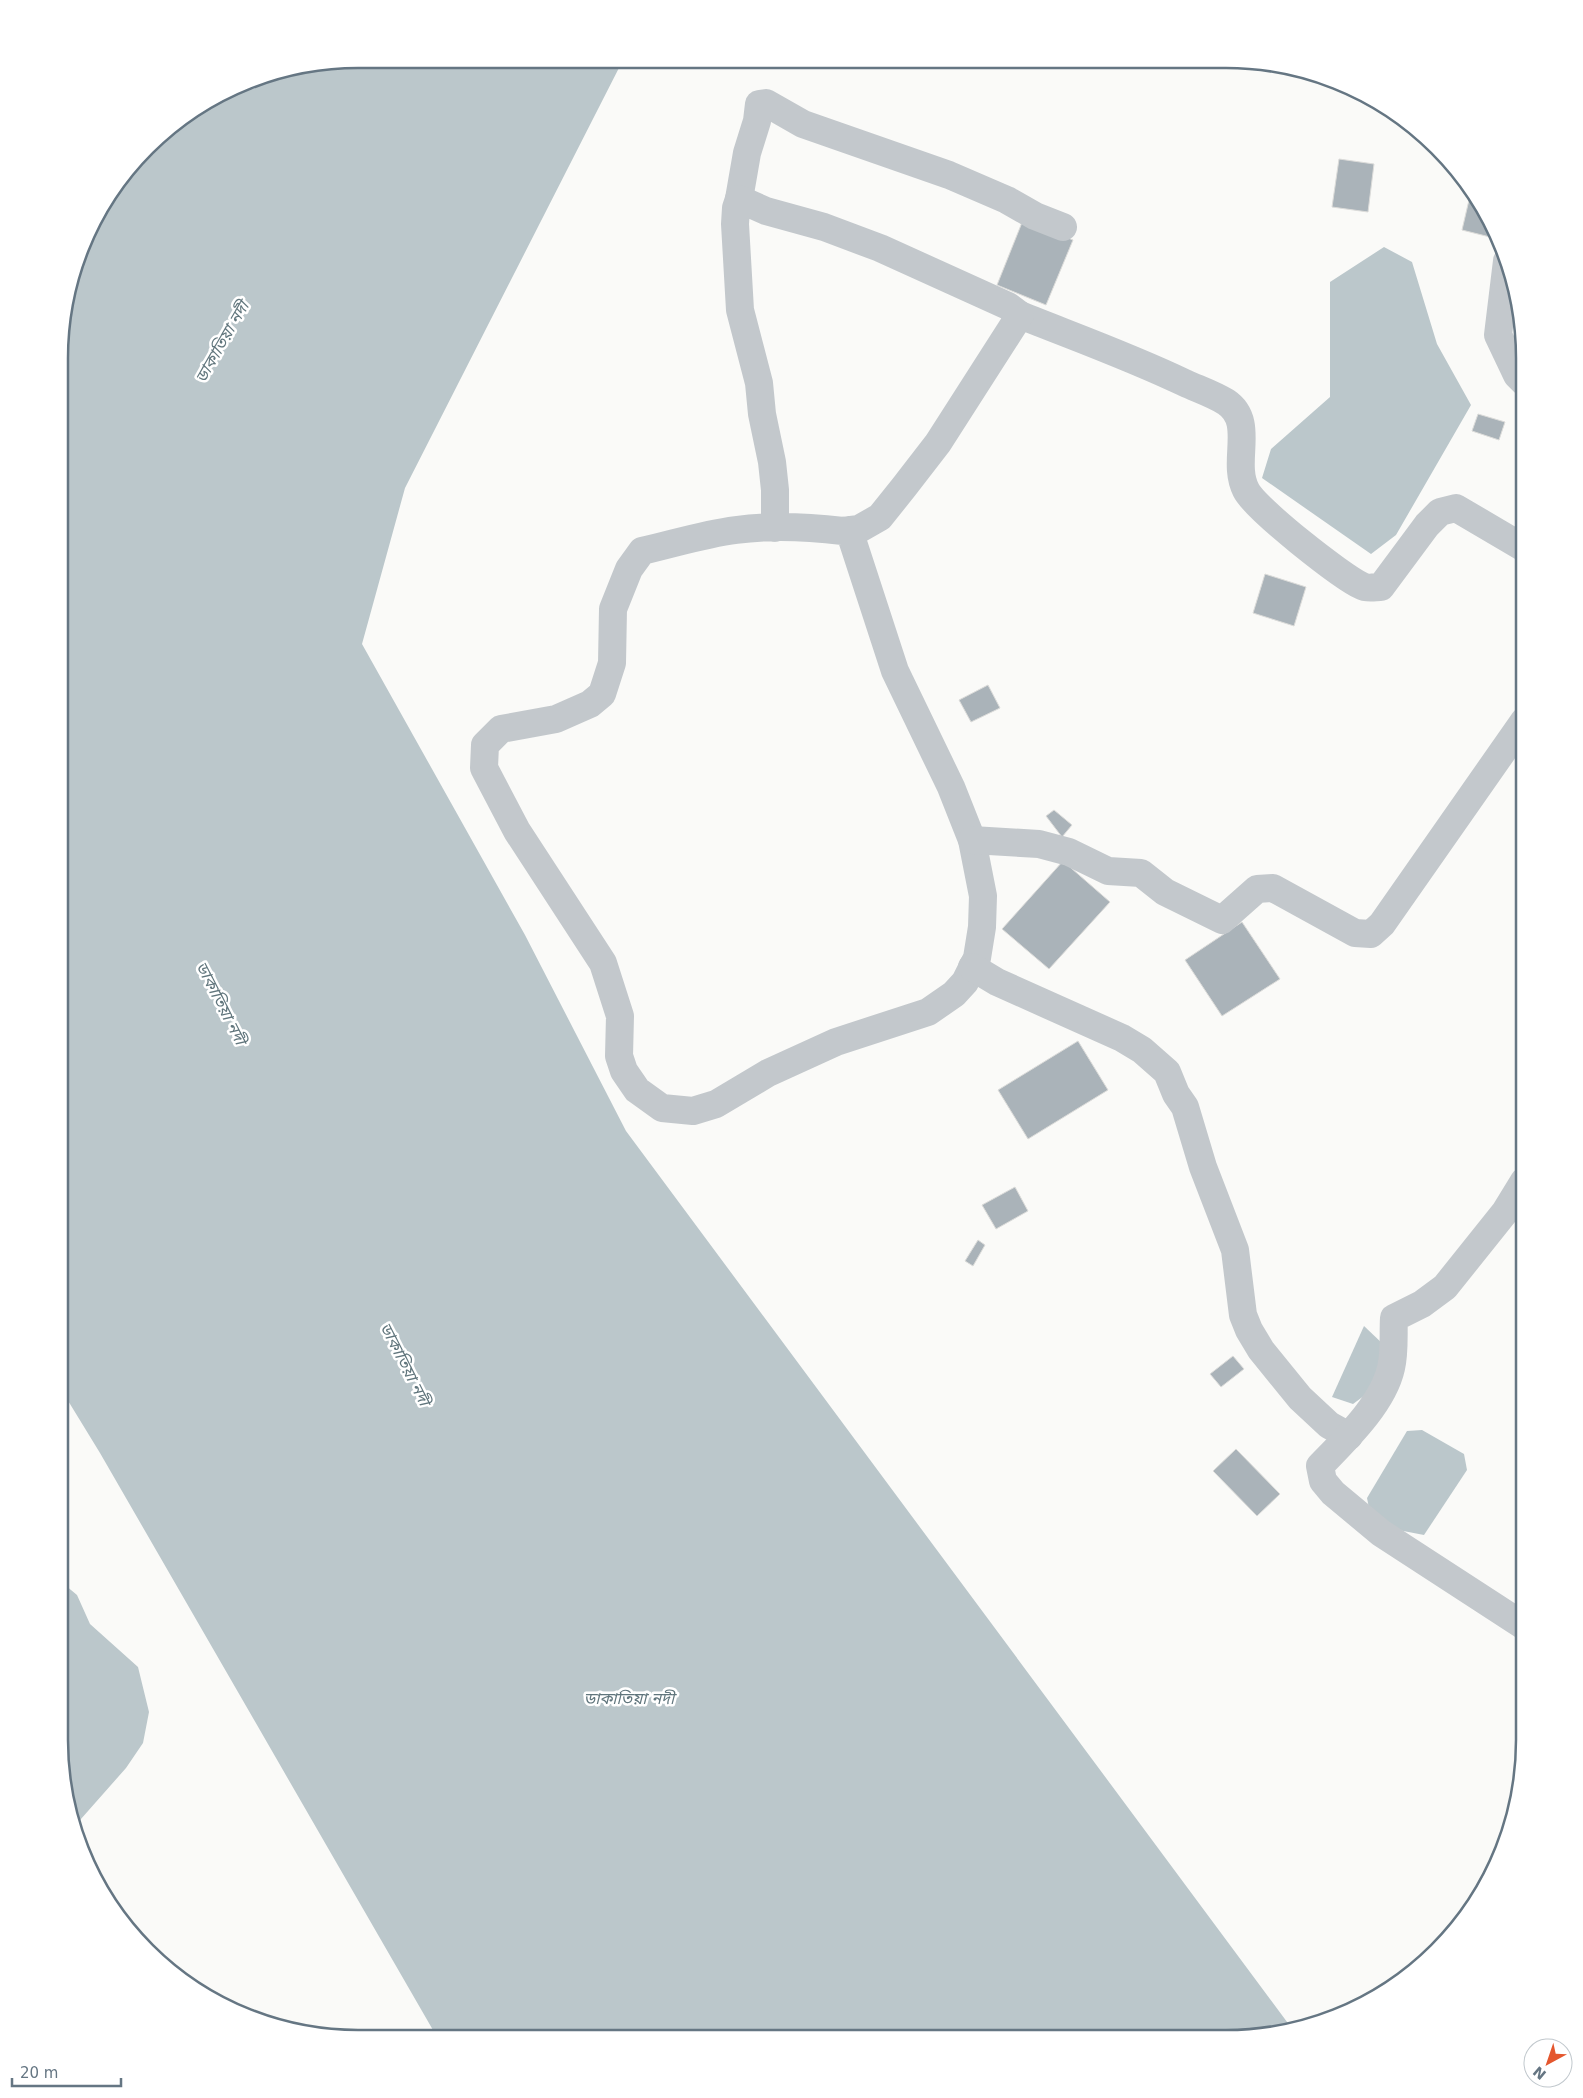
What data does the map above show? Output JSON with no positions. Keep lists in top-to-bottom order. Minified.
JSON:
{"water":["ডাকাতিয়া নদী"],"scale_bar":"20 m","north":"bottom left"}
